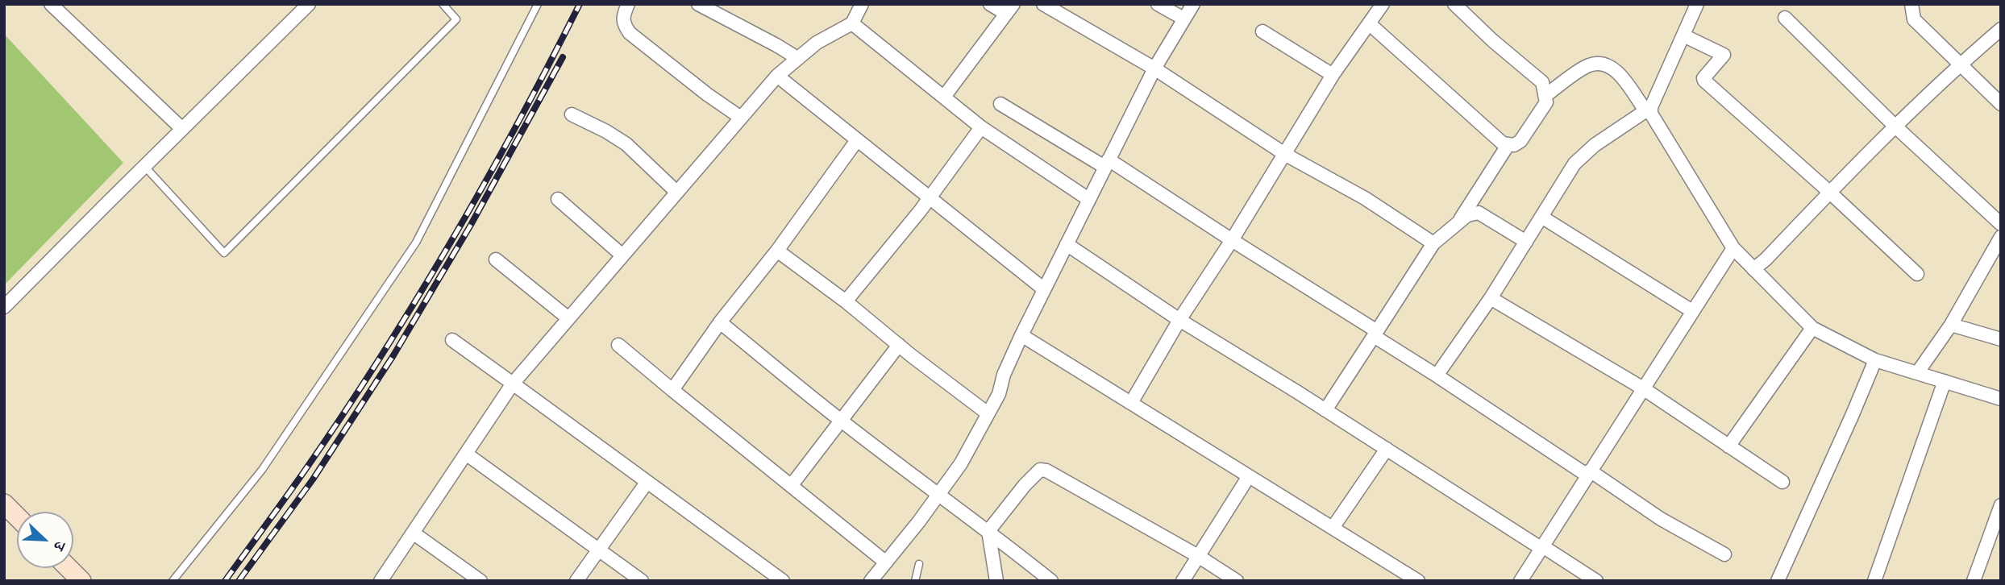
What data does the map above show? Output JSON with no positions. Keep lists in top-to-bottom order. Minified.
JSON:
{"north":"bottom right"}
